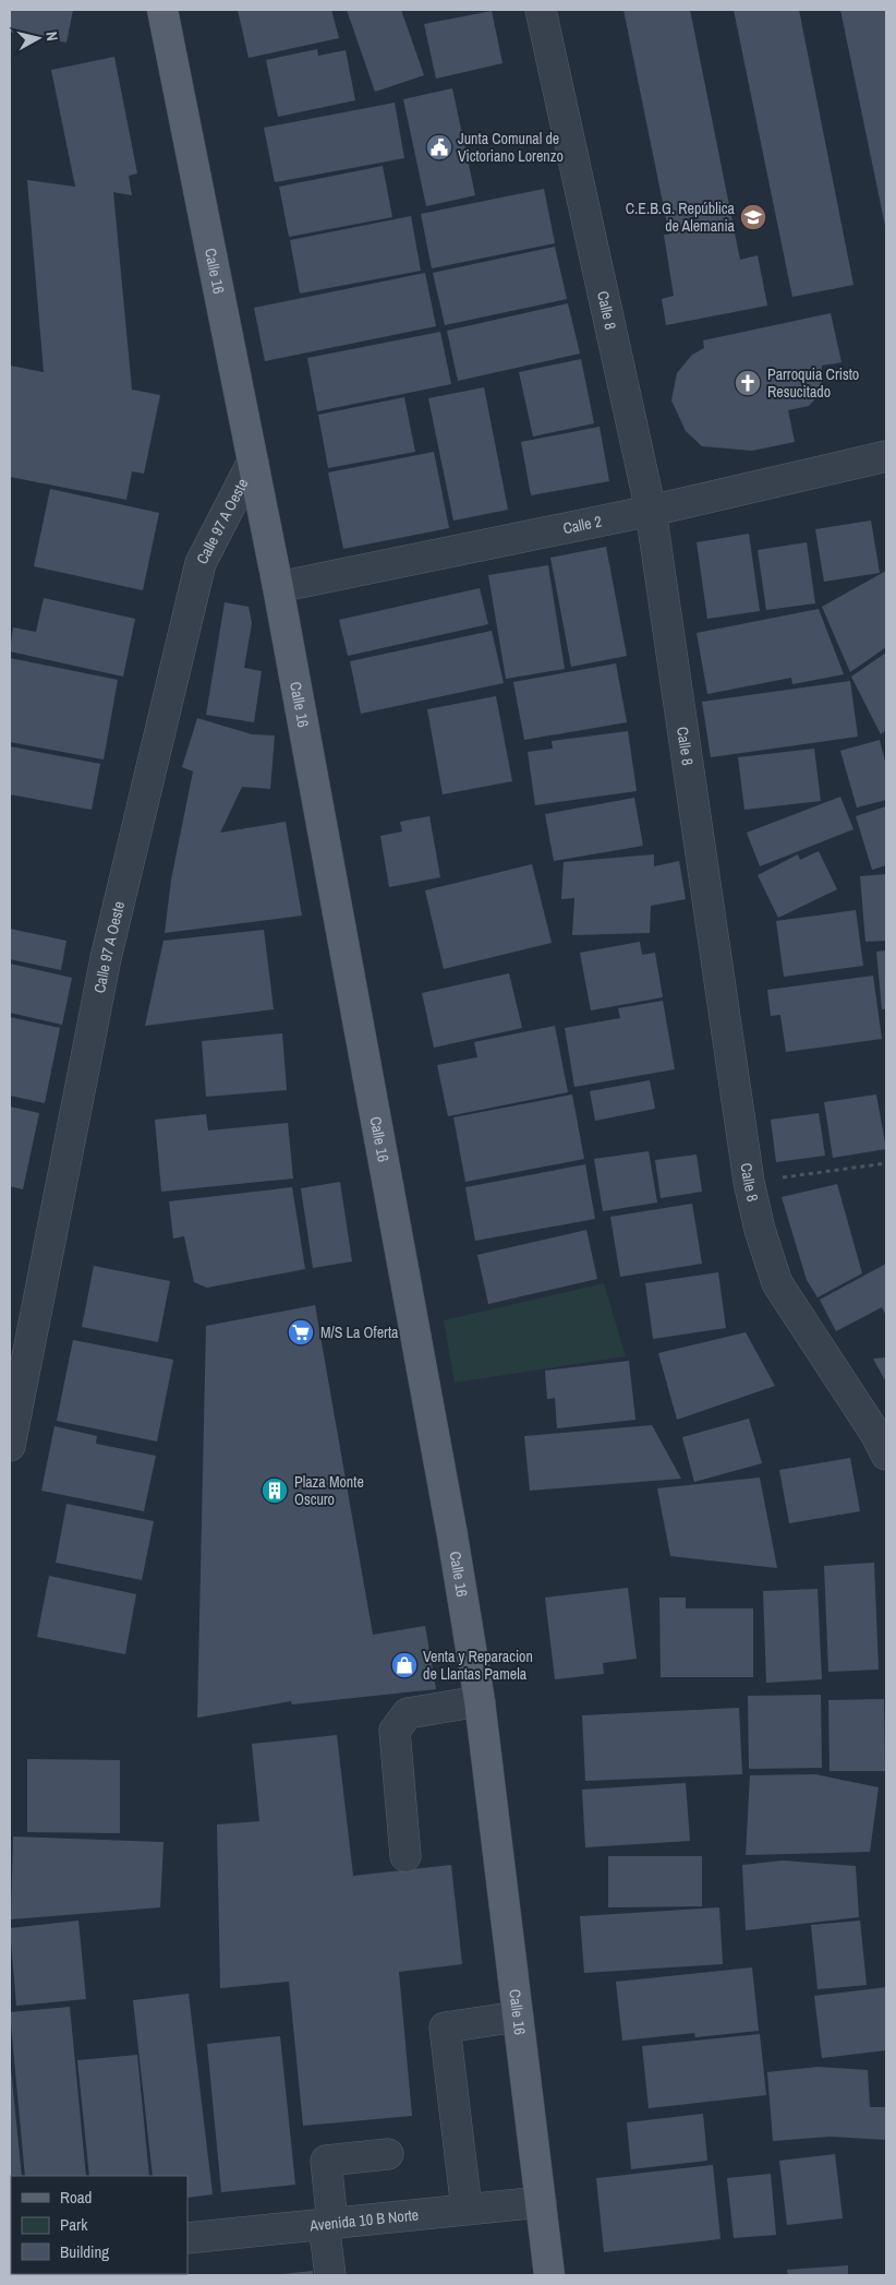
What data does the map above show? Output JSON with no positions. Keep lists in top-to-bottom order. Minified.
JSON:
{"streets":{"main road":["Calle 16"],"street":["Calle 8","Calle 97 A Oeste","Calle 2","Avenida 10 B Norte"]},"crossings":[["Calle 16","Calle 97 A Oeste"],["Calle 16","Calle 2"],["Calle 16","Avenida 10 B Norte"],["Calle 8","Calle 2"]],"places":{"public building":["Junta Comunal de Victoriano Lorenzo"],"school or university":["C.E.B.G. República de Alemania"],"church":["Parroquia Cristo Resucitado"],"supermarket":["M/S La Oferta"],"building":["Plaza Monte Oscuro"],"shop":["Venta y Reparacion de Llantas Pamela"]},"legend":["Road","Park","Building"],"north":"right"}
